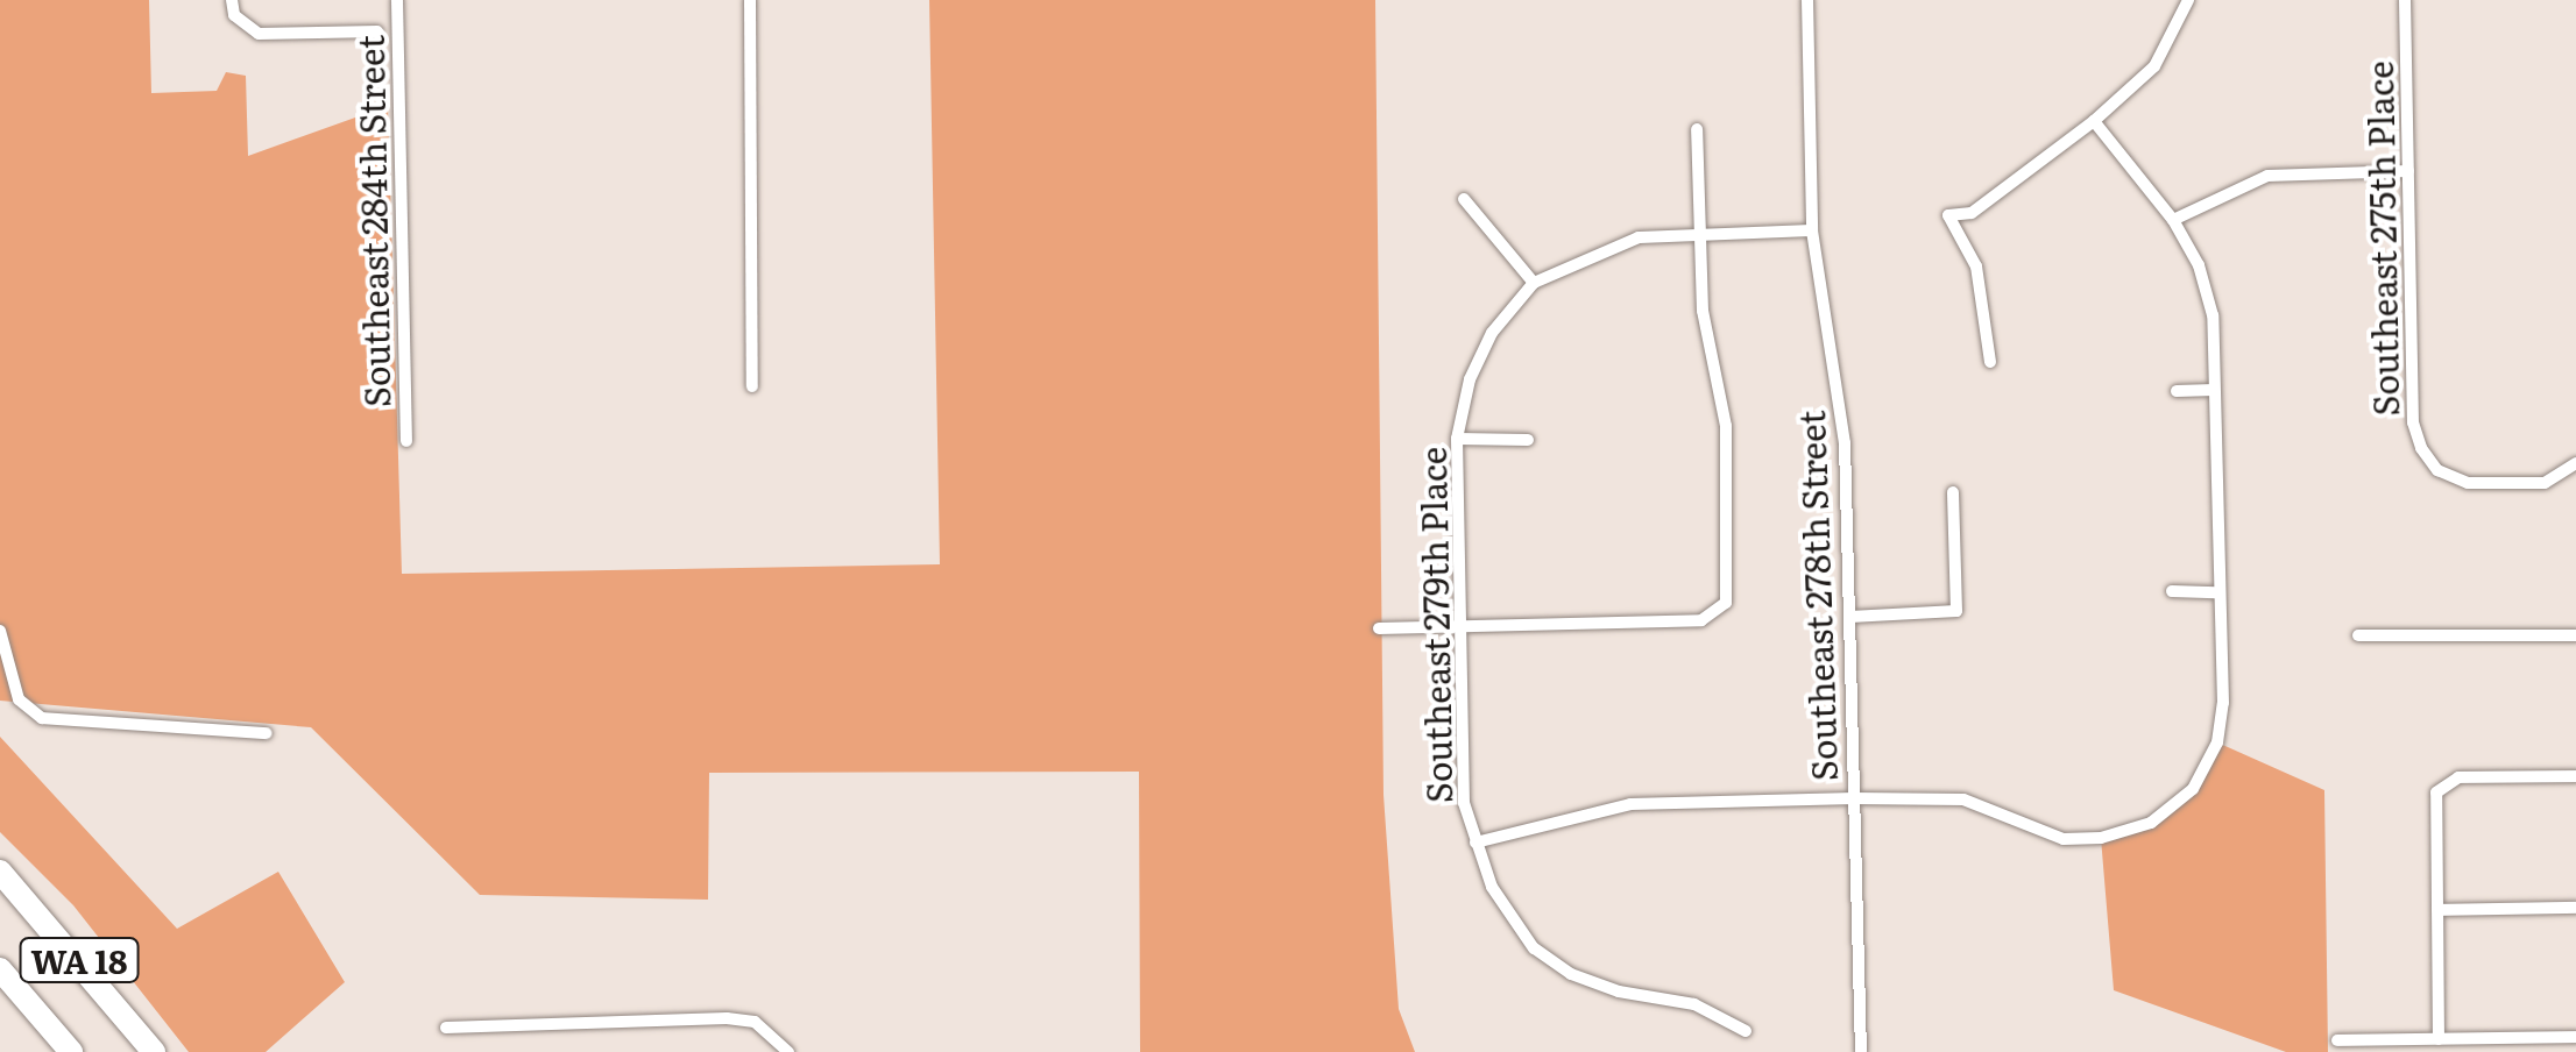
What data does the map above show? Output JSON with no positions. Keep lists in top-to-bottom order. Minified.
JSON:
{"streets":{"highway":["WA 18"],"street":["Southeast 284th Street","Southeast 275th Place","Southeast 278th Street","Southeast 279th Place"]}}
